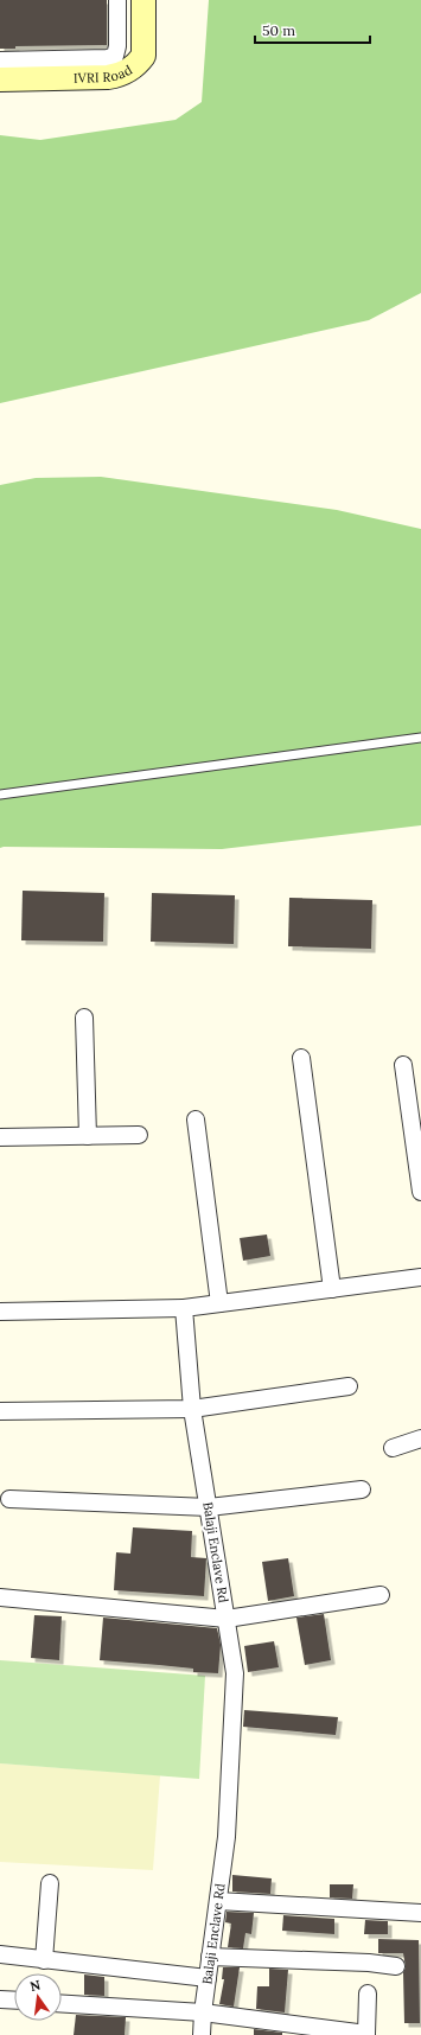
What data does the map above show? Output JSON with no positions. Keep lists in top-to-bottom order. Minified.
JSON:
{"streets":{"main road":["IVRI Road"],"street":["Balaji Enclave Rd"]},"scale_bar":"50 m","north":"top"}
